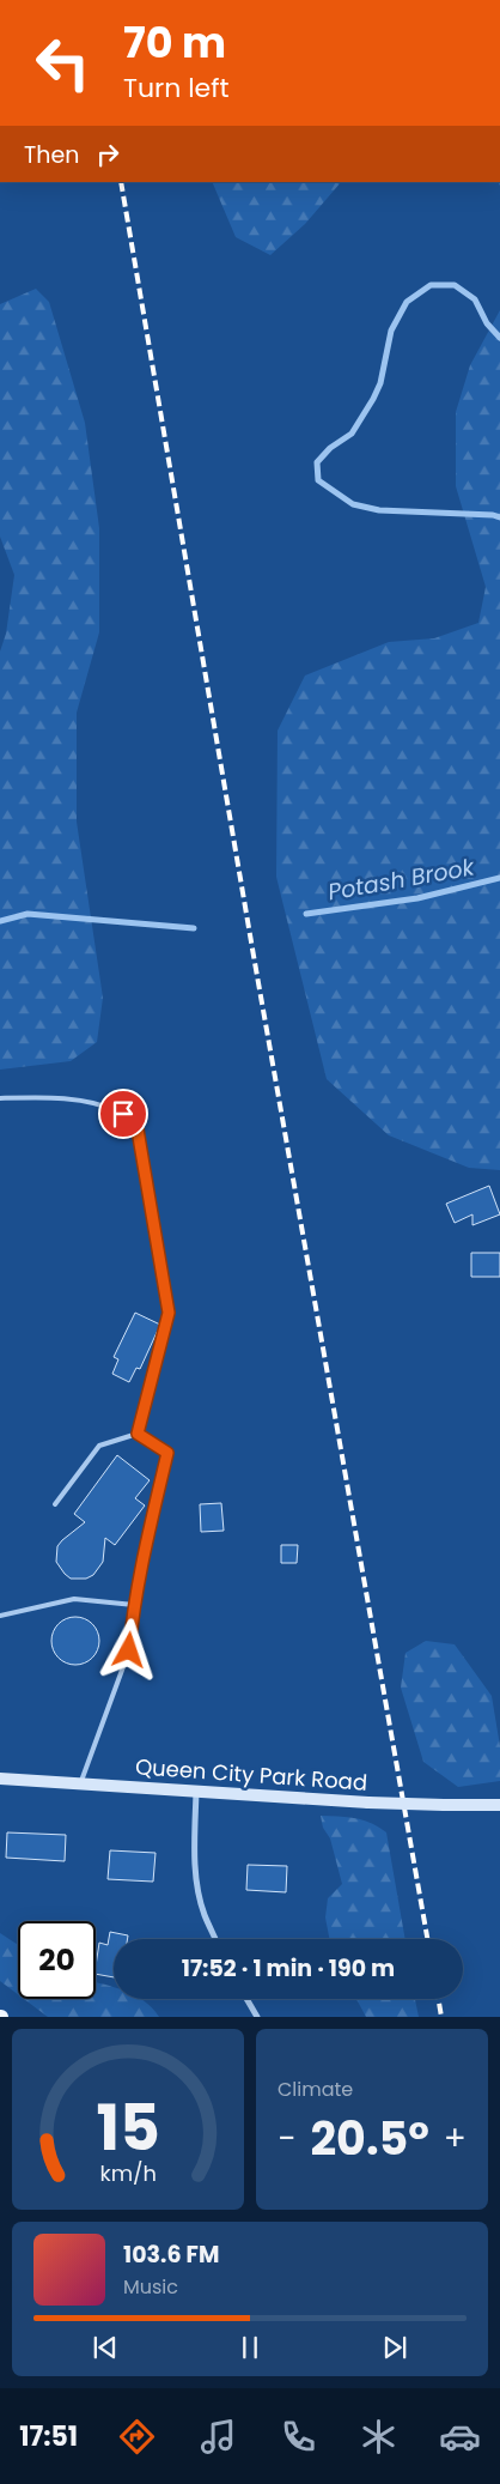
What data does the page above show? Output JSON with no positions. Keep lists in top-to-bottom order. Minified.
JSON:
{"streets":{"street":["Queen City Park Road"]},"water":["Potash Brook"],"page":{"turn":["70 m","Turn left"],"then":"Then","limit":"20","trip":"17:52 · 1 min · 190 m","tile":"Climate","heat":["−","20.5°","+"],"song":["103.6 FM","Music"],"tabs":"17:51","gauge":["15","km/h"]}}
